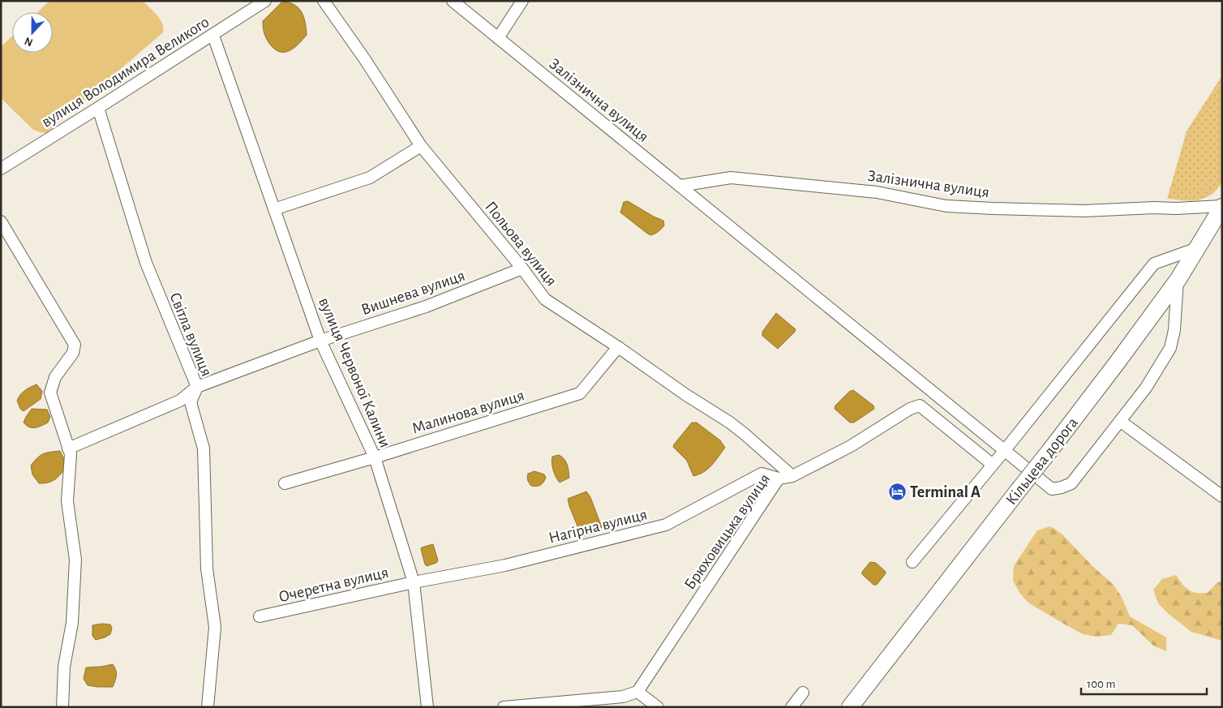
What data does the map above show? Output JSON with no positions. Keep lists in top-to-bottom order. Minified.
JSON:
{"streets":{"highway":["Кільцева дорога"],"street":["вулиця Володимира Великого","Залізнична вулиця","Польова вулиця","Вишнева вулиця","Світла вулиця","вулиця Червоної Калини","Малинова вулиця","Нагірна вулиця","Брюховицька вулиця","Очеретна вулиця"]},"crossings":[["вулиця Володимира Великого","Світла вулиця"],["вулиця Володимира Великого","вулиця Червоної Калини"],["Залізнична вулиця","Кільцева дорога"],["Польова вулиця","Вишнева вулиця"],["Польова вулиця","Малинова вулиця"],["Польова вулиця","Брюховицька вулиця"],["Вишнева вулиця","Світла вулиця"],["Вишнева вулиця","вулиця Червоної Калини"],["вулиця Червоної Калини","Малинова вулиця"],["вулиця Червоної Калини","Нагірна вулиця"],["вулиця Червоної Калини","Очеретна вулиця"],["Нагірна вулиця","Брюховицька вулиця"],["Нагірна вулиця","Очеретна вулиця"]],"places":{"hotel":["Terminal A"]},"scale_bar":"100 m","north":"bottom"}
